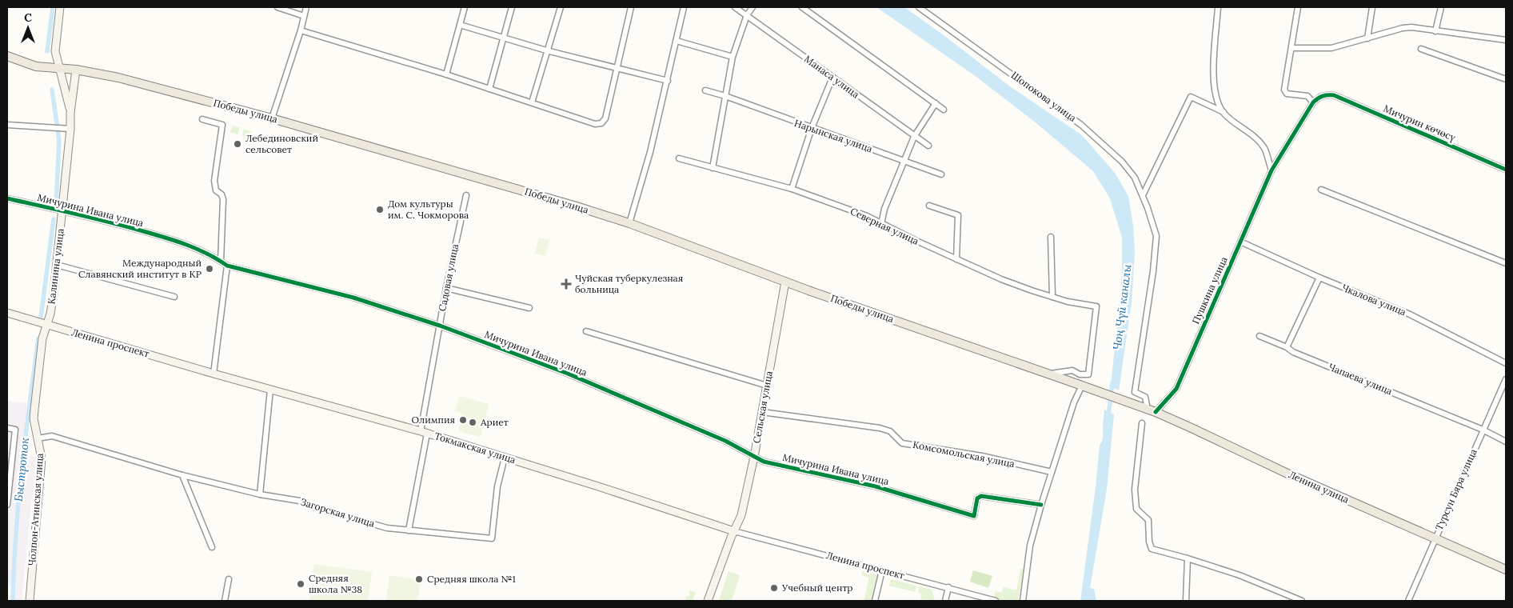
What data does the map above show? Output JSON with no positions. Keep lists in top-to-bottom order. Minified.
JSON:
{"streets":{"main road":["Победы улица","Калинина улица","Ленина проспект","Сельская улица","Токмакская улица","Ленина улица","Чолпон-Атинская улица"],"street":["Манаса улица","Шопокова улица","Мичурин көчөсү","Нарынская улица","Мичурина Ивана улица","Северная улица","Садовая улица","Пушкина улица","Чкалова улица","Чапаева улица","Комсомольская улица","Турсун Бяра улица","Загорская улица"]},"crossings":[["Шопокова улица","Пушкина улица"],["Шопокова улица","Ленина улица"],["Победы улица","Северная улица"],["Победы улица","Калинина улица"],["Победы улица","Сельская улица"],["Победы улица","Ленина улица"],["Мичурина Ивана улица","Калинина улица"],["Мичурина Ивана улица","Садовая улица"],["Мичурина Ивана улица","Сельская улица"],["Калинина улица","Ленина проспект"],["Калинина улица","Чолпон-Атинская улица"],["Садовая улица","Токмакская улица"],["Садовая улица","Загорская улица"],["Пушкина улица","Чкалова улица"],["Пушкина улица","Ленина улица"],["Ленина проспект","Сельская улица"],["Ленина проспект","Токмакская улица"],["Ленина проспект","Чолпон-Атинская улица"],["Чапаева улица","Турсун Бяра улица"],["Сельская улица","Токмакская улица"],["Сельская улица","Комсомольская улица"],["Токмакская улица","Загорская улица"],["Ленина улица","Турсун Бяра улица"],["Чолпон-Атинская улица","Загорская улица"]],"water":["Чоң Чүй каналы","Быстроток"],"places":{"other":["Лебединовский сельсовет","Дом культуры им. С. Чокморова","Международный Славянский институт в КР","Олимпия","Ариет","Средняя школа №1","Средняя школа №38","Учебный центр"],"health":["Чуйская туберкулезная больница"]},"north":"top"}
